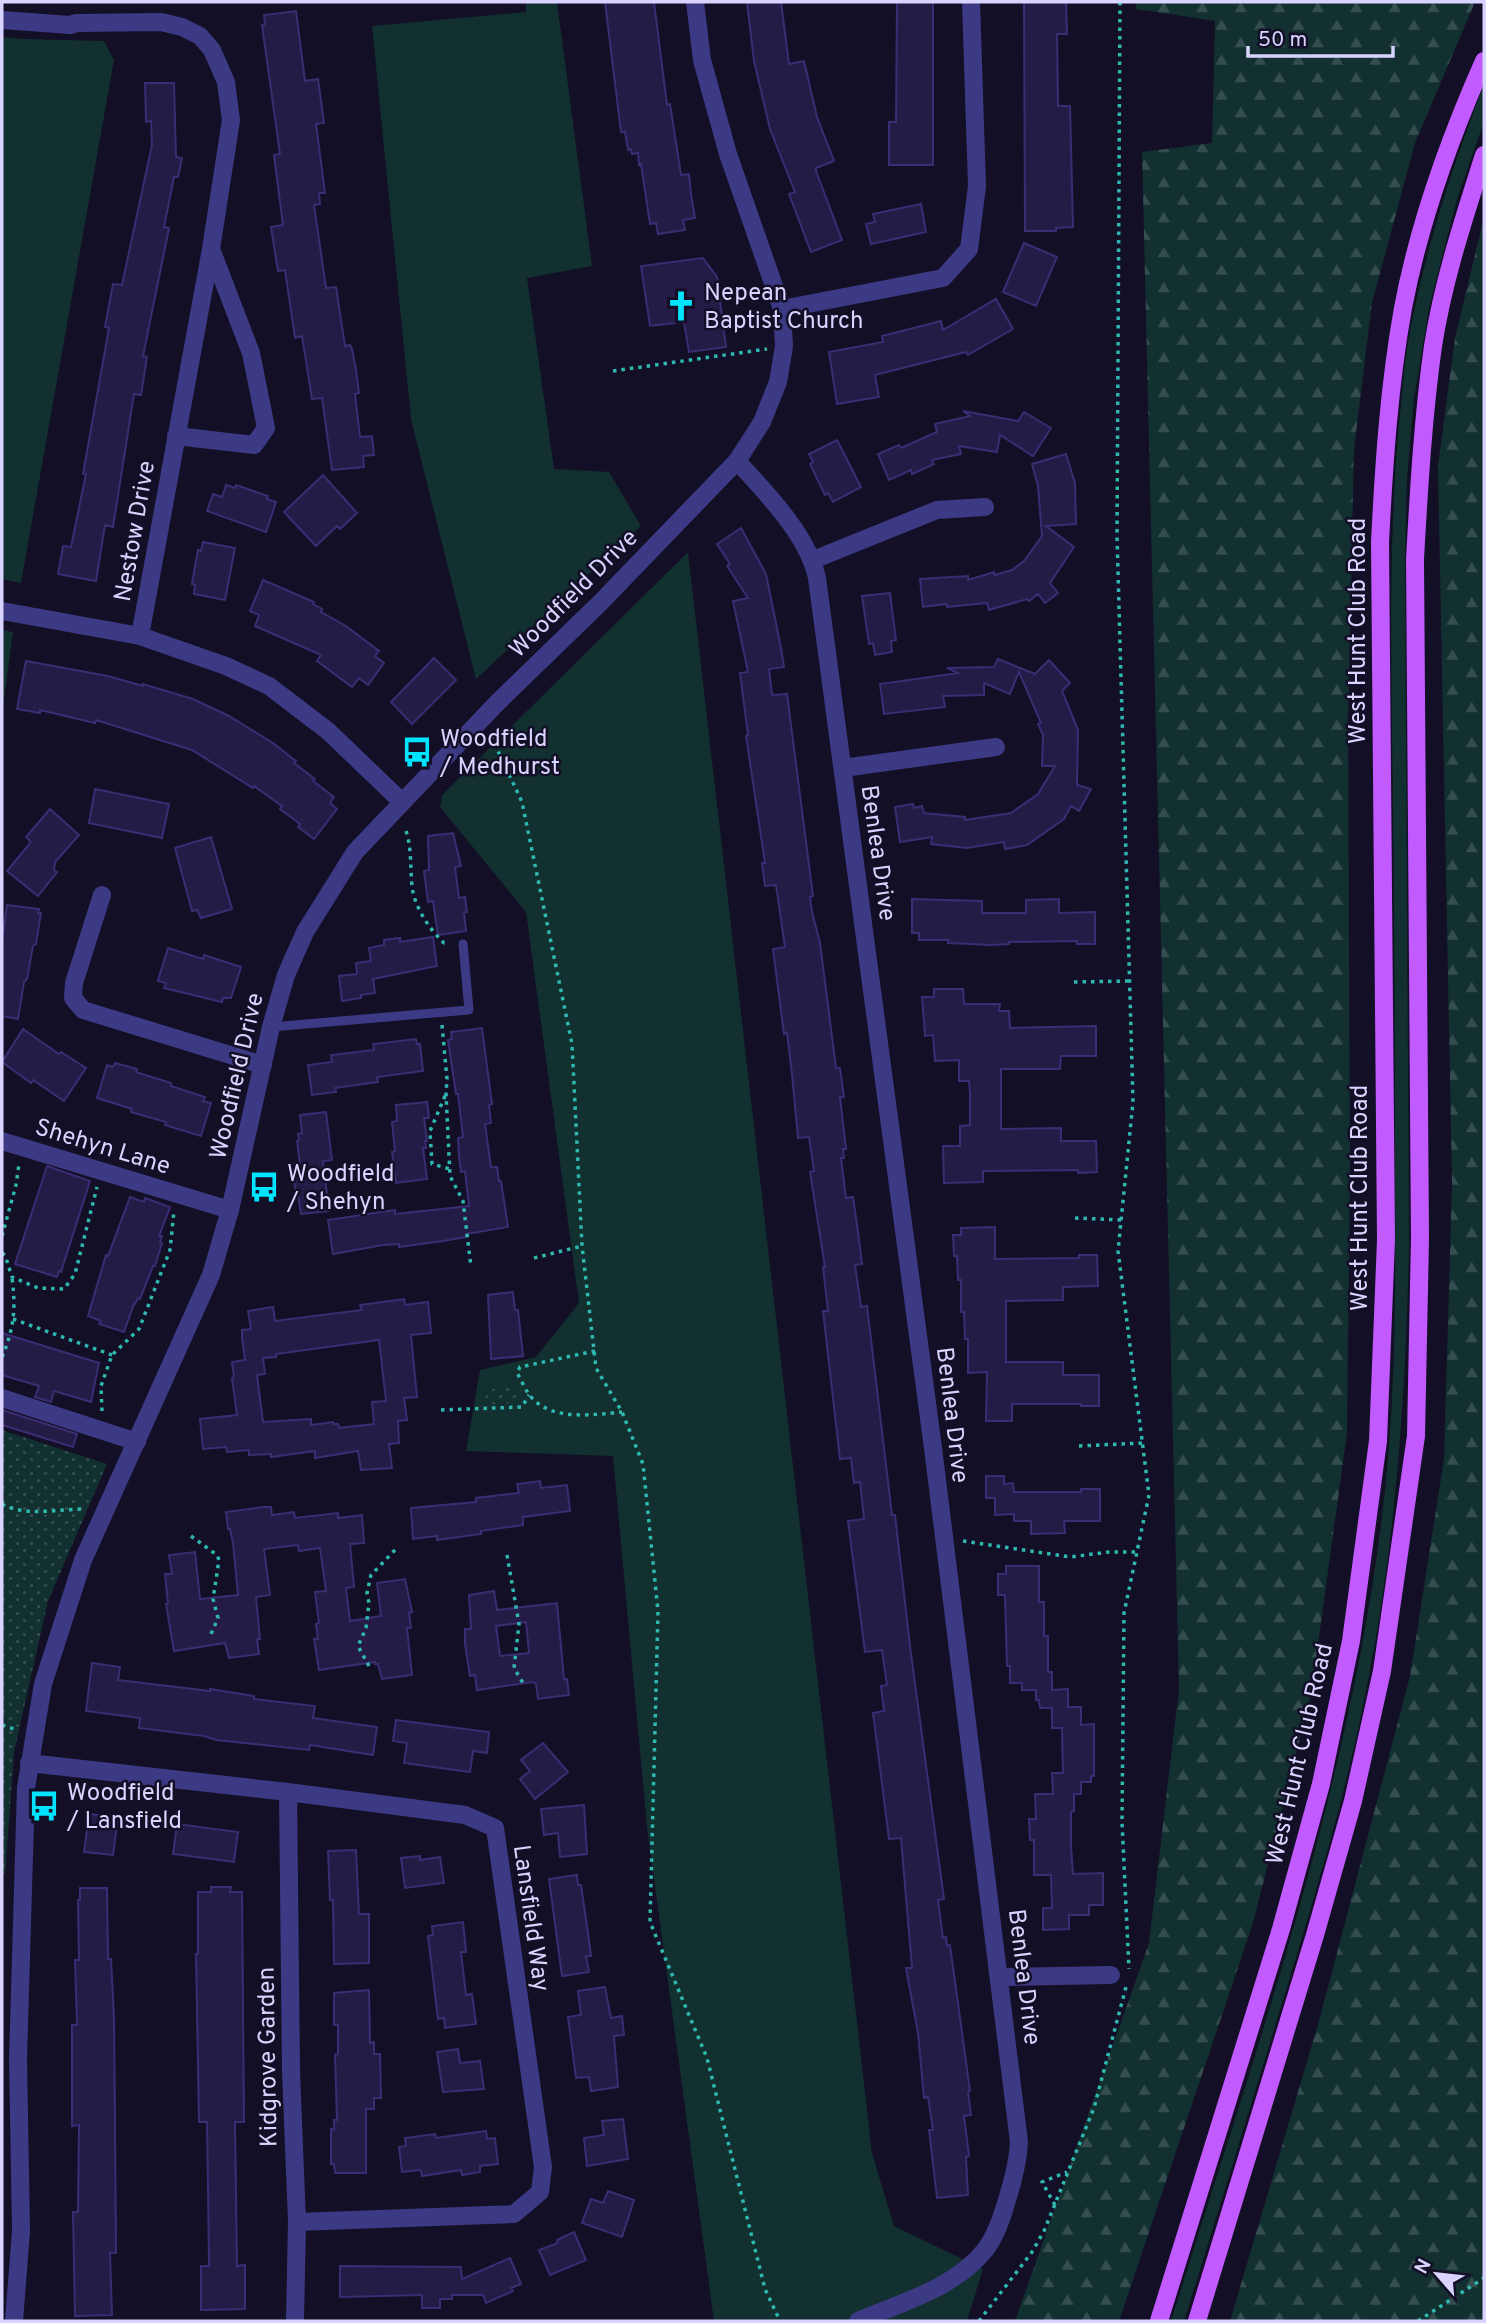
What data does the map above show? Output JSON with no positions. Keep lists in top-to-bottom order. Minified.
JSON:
{"streets":{"main road":["West Hunt Club Road"],"street":["Nestow Drive","Woodfield Drive","Benlea Drive","Shehyn Lane","Lansfield Way","Kidgrove Garden"]},"crossings":[["Woodfield Drive","Benlea Drive"],["Woodfield Drive","Shehyn Lane"],["Woodfield Drive","Lansfield Way"],["Lansfield Way","Kidgrove Garden"]],"places":{"church":["Nepean Baptist Church"],"bus stop":["Woodfield / Medhurst","Woodfield / Shehyn","Woodfield / Lansfield"]},"scale_bar":"50 m","north":"top left"}
